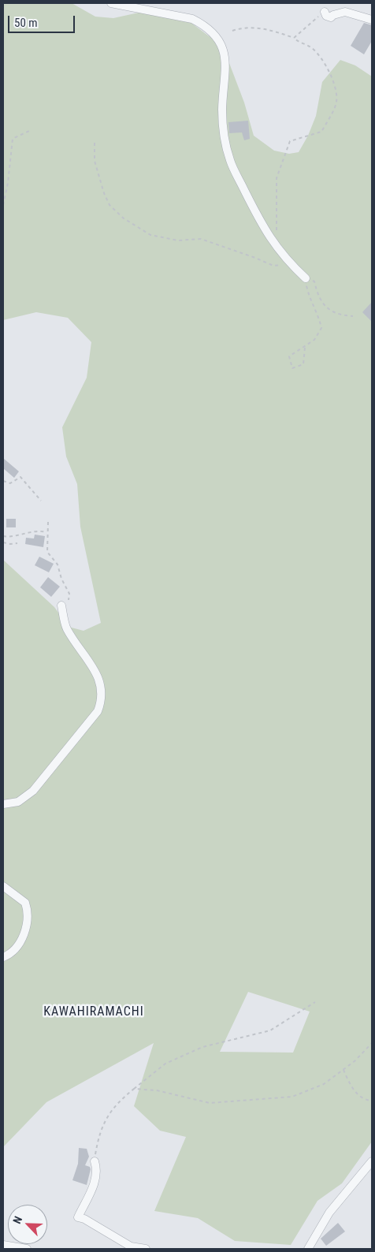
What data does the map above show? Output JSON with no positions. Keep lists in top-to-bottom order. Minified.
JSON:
{"districts":["KAWAHIRAMACHI"],"scale_bar":"50 m","north":"top left"}
